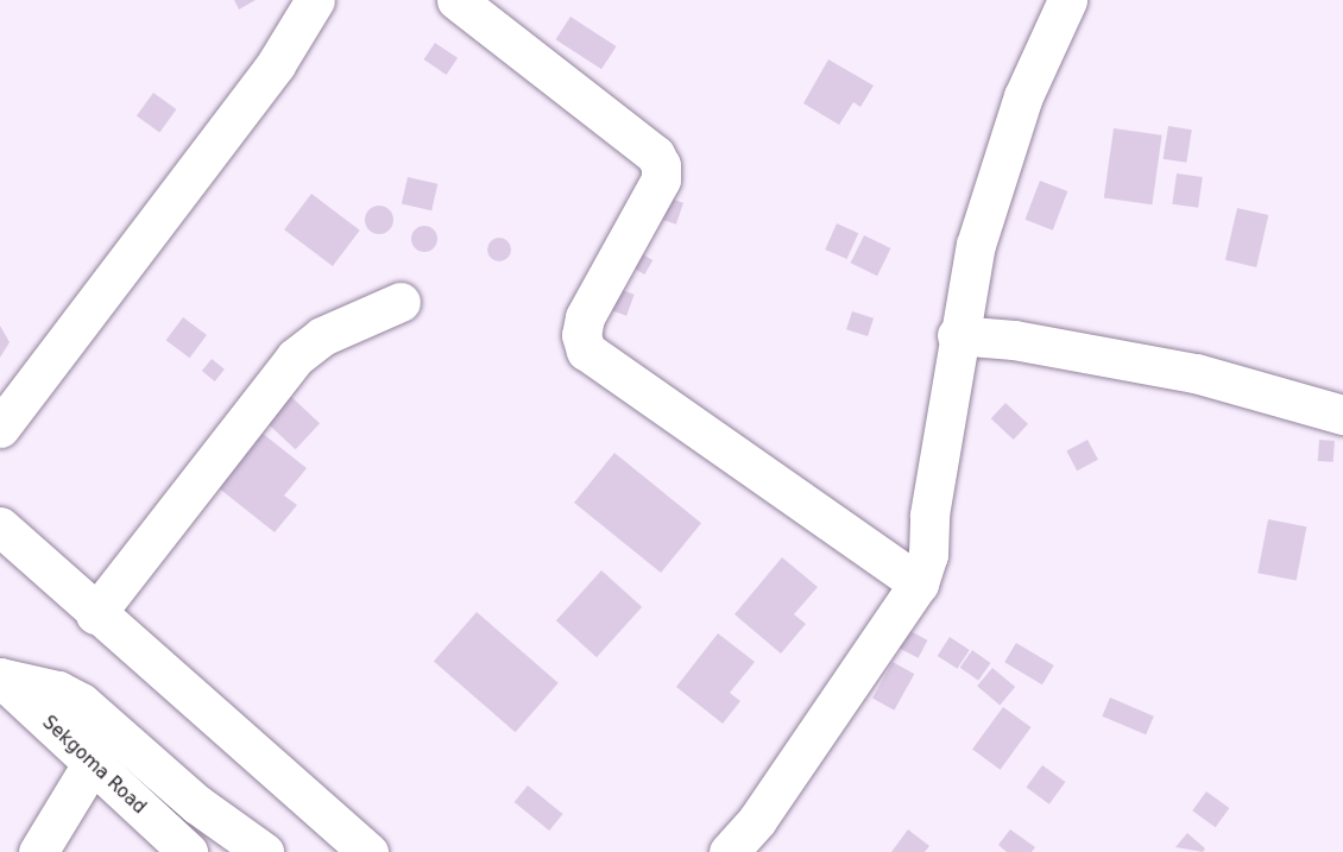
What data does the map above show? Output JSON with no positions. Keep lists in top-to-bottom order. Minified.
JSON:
{"streets":{"main road":["Sekgoma Road"]}}
